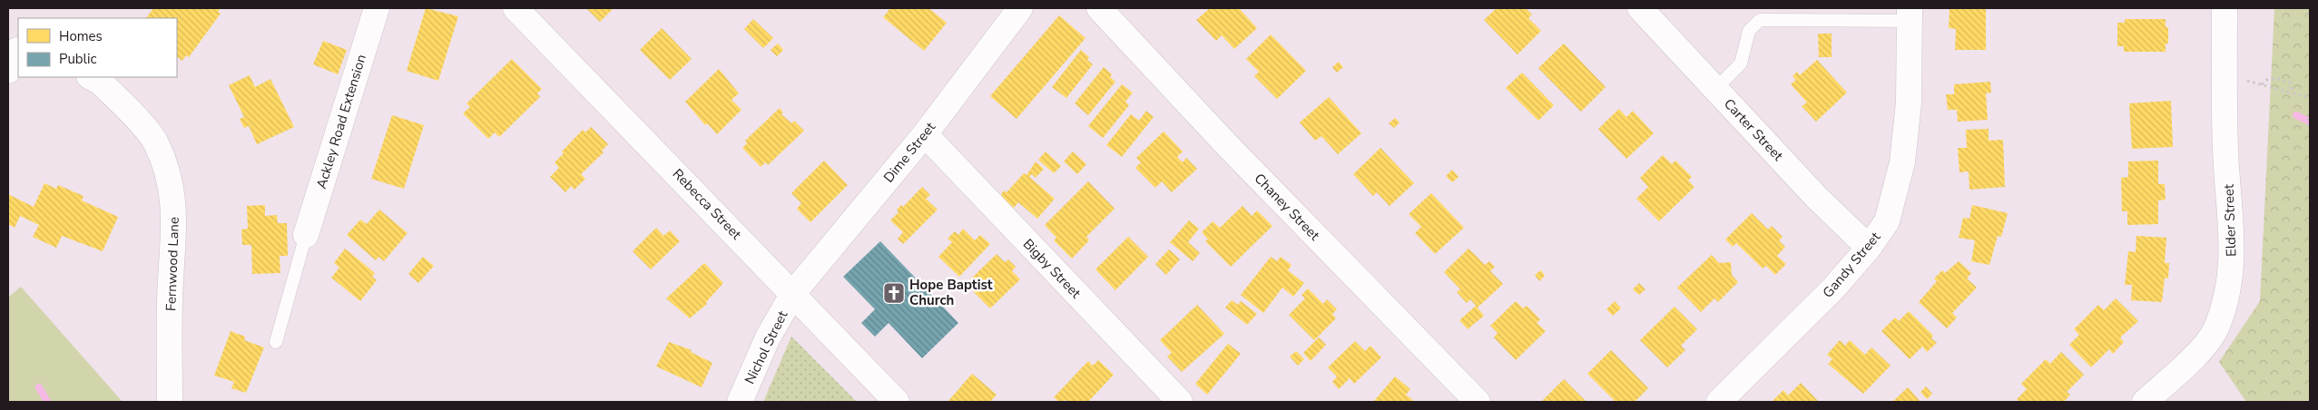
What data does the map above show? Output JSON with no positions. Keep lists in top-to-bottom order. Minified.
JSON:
{"streets":{"street":["Ackley Road Extension","Carter Street","Dime Street","Rebecca Street","Chaney Street","Elder Street","Fernwood Lane","Gandy Street","Bigby Street","Nichol Street"]},"crossings":[["Carter Street","Gandy Street"],["Dime Street","Rebecca Street"],["Dime Street","Bigby Street"],["Dime Street","Nichol Street"],["Rebecca Street","Nichol Street"]],"places":{"church":["Hope Baptist Church"]},"legend":["Homes","Public"]}
